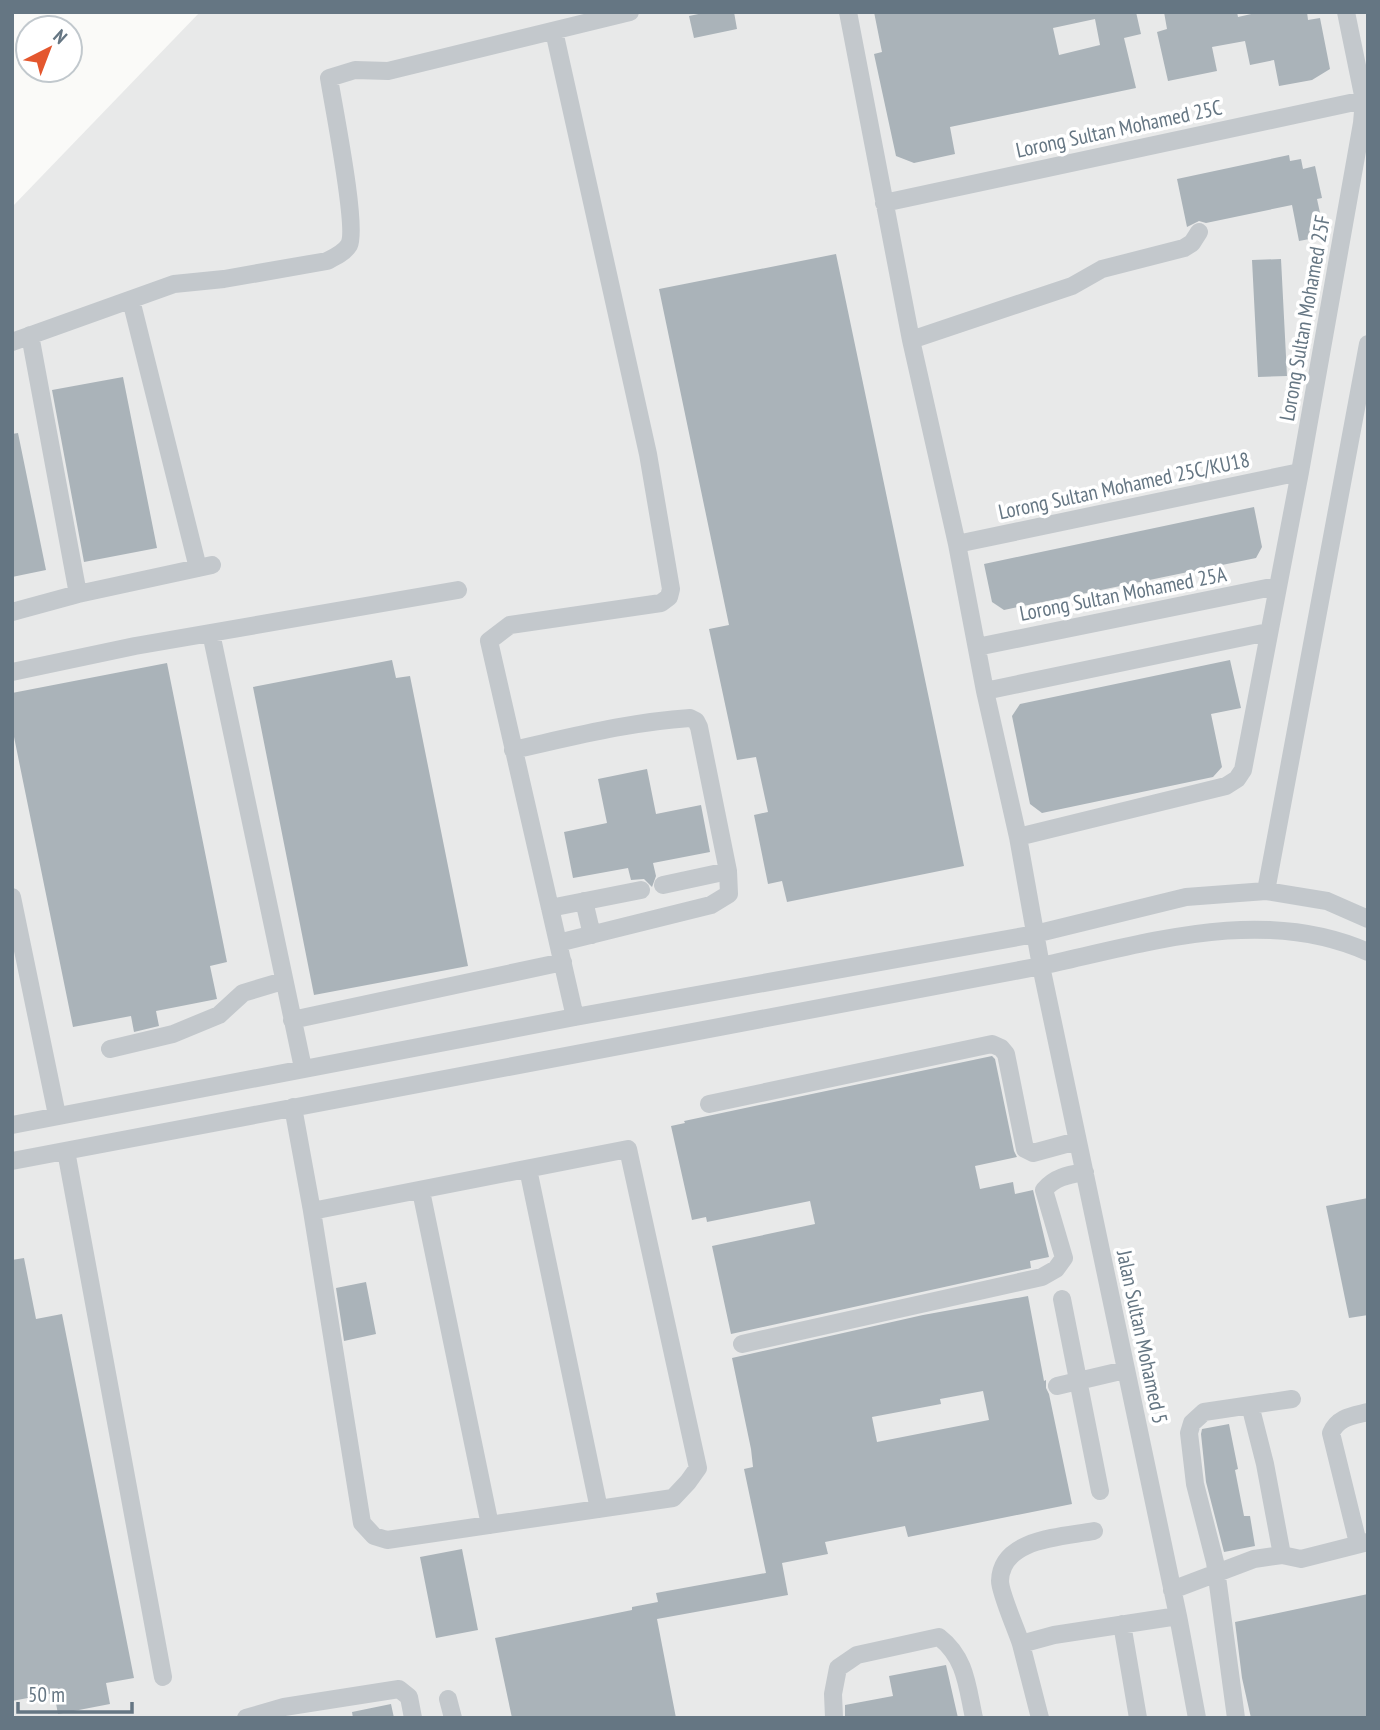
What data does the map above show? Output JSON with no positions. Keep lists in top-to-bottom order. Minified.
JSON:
{"streets":{"street":["Lorong Sultan Mohamed 25C","Lorong Sultan Mohamed 25F","Lorong Sultan Mohamed 25C/KU18","Lorong Sultan Mohamed 25A","Jalan Sultan Mohamed 5"]},"crossings":[["Lorong Sultan Mohamed 25C","Lorong Sultan Mohamed 25F"],["Lorong Sultan Mohamed 25C","Jalan Sultan Mohamed 5"],["Lorong Sultan Mohamed 25F","Lorong Sultan Mohamed 25C/KU18"],["Lorong Sultan Mohamed 25F","Lorong Sultan Mohamed 25A"],["Lorong Sultan Mohamed 25F","Jalan Sultan Mohamed 5"],["Lorong Sultan Mohamed 25C/KU18","Jalan Sultan Mohamed 5"],["Lorong Sultan Mohamed 25A","Jalan Sultan Mohamed 5"]],"scale_bar":"50 m","north":"top right"}
